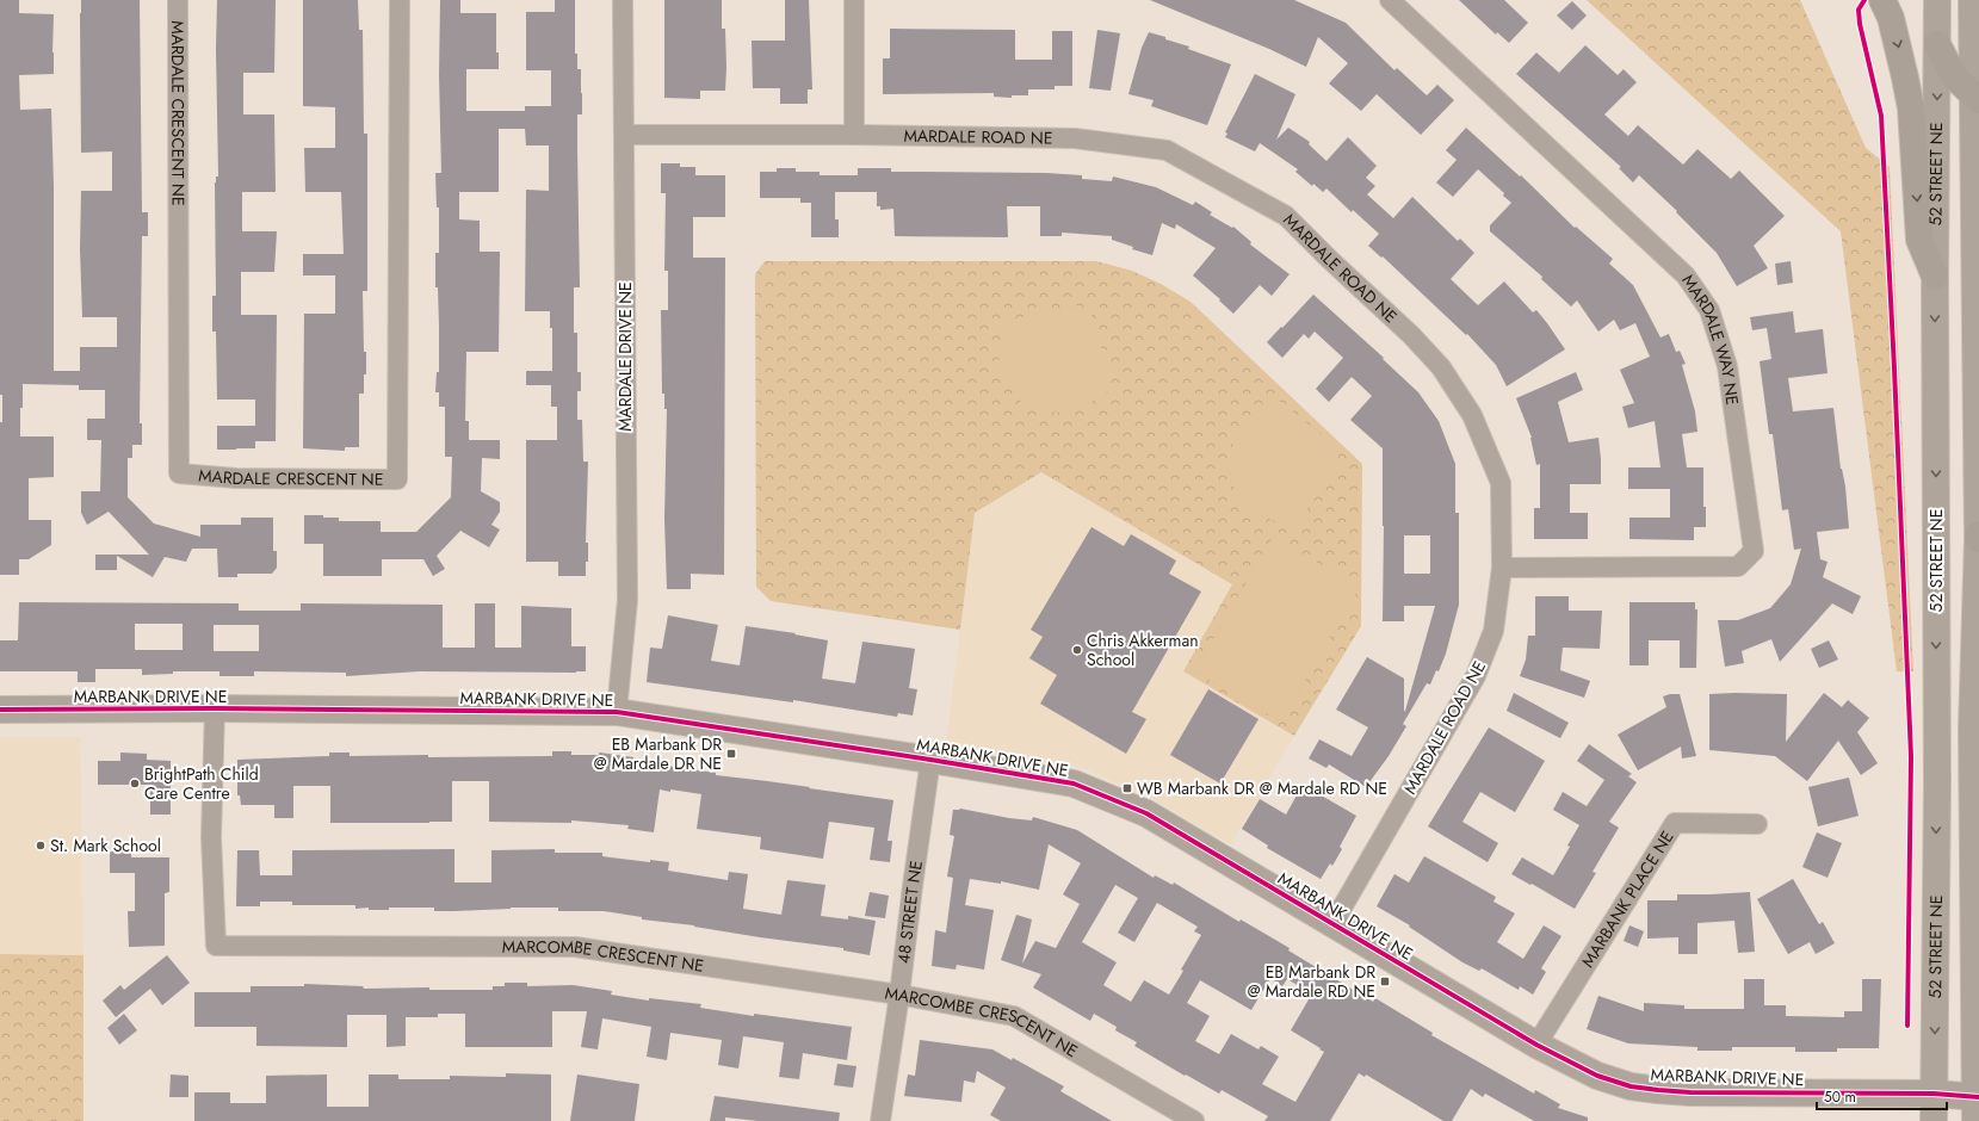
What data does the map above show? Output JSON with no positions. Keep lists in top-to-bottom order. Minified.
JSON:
{"streets":{"main road":["52 STREET NE","MARBANK DRIVE NE"],"street":["MARDALE CRESCENT NE","MARDALE ROAD NE","MARDALE WAY NE","MARDALE DRIVE NE","MARBANK PLACE NE","48 STREET NE","MARCOMBE CRESCENT NE"]},"crossings":[["MARDALE ROAD NE","MARDALE WAY NE"],["MARDALE ROAD NE","MARDALE DRIVE NE"],["MARDALE ROAD NE","MARBANK DRIVE NE"],["52 STREET NE","MARBANK DRIVE NE"],["MARDALE DRIVE NE","MARBANK DRIVE NE"],["MARBANK DRIVE NE","MARBANK PLACE NE"],["MARBANK DRIVE NE","48 STREET NE"],["MARBANK DRIVE NE","MARCOMBE CRESCENT NE"],["48 STREET NE","MARCOMBE CRESCENT NE"]],"places":{"other":["Chris Akkerman School","BrightPath Child Care Centre","St. Mark School"],"transit":["EB Marbank DR @ Mardale DR NE","WB Marbank DR @ Mardale RD NE","EB Marbank DR @ Mardale RD NE"]},"scale_bar":"50 m"}
